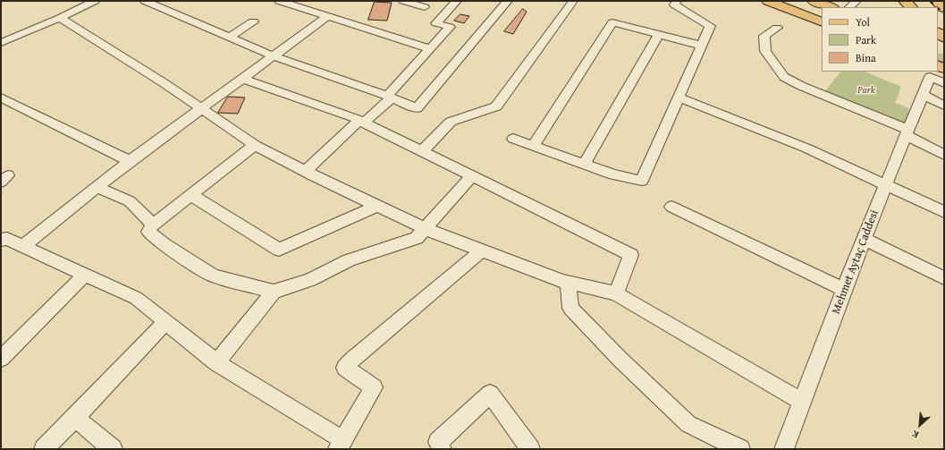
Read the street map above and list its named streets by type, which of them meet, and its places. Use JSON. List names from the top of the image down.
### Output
{
  "streets": {
    "street": ["Mehmet Aytaç Caddesi"]
  },
  "parks": ["Park"],
  "legend": ["Yol", "Park", "Bina"],
  "north": "bottom left"
}
